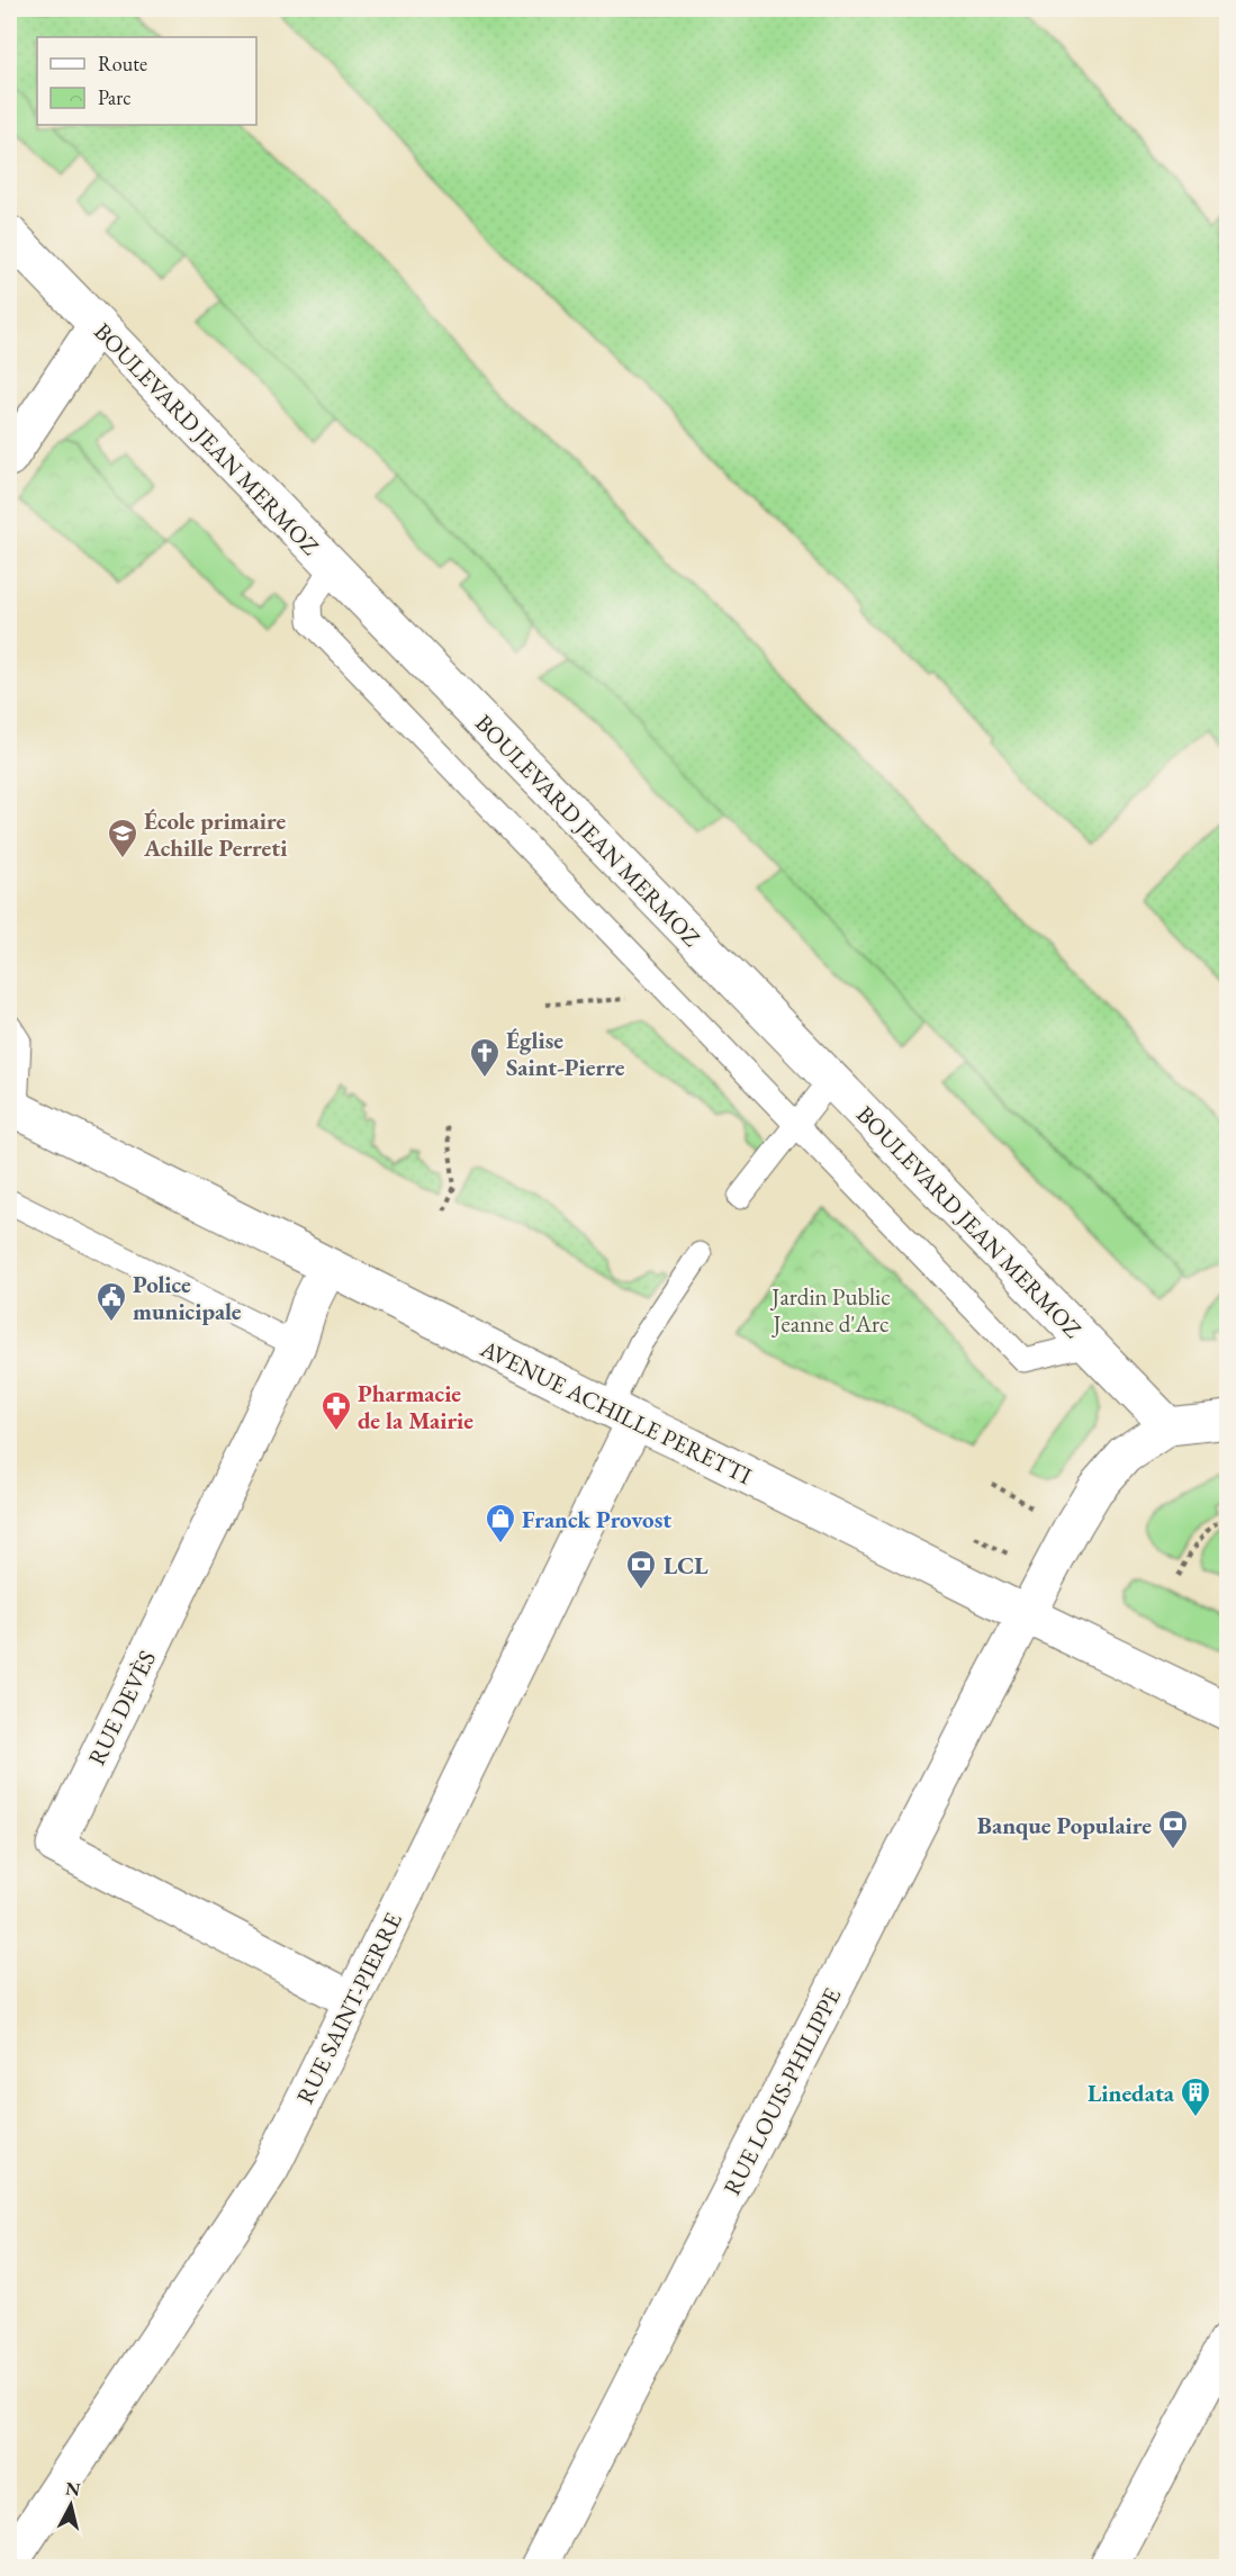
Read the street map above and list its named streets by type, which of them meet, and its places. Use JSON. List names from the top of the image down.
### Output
{
  "streets": {
    "street": [
      "BOULEVARD JEAN MERMOZ",
      "AVENUE ACHILLE PERETTI",
      "RUE DEVÈS",
      "RUE SAINT-PIERRE",
      "RUE LOUIS-PHILIPPE"
    ]
  },
  "crossings": [
    ["BOULEVARD JEAN MERMOZ", "RUE LOUIS-PHILIPPE"],
    ["AVENUE ACHILLE PERETTI", "RUE DEVÈS"],
    ["AVENUE ACHILLE PERETTI", "RUE SAINT-PIERRE"],
    ["AVENUE ACHILLE PERETTI", "RUE LOUIS-PHILIPPE"],
    ["RUE DEVÈS", "RUE SAINT-PIERRE"]
  ],
  "parks": ["Jardin Public Jeanne d'Arc"],
  "places": {
    "school or university": ["École primaire Achille Perreti"],
    "church": ["Église Saint-Pierre"],
    "public building": ["Police municipale"],
    "pharmacy": ["Pharmacie de la Mairie"],
    "shop": ["Franck Provost"],
    "bank": ["LCL", "Banque Populaire"],
    "building": ["Linedata"]
  },
  "legend": ["Route", "Parc"],
  "north": "top"
}
